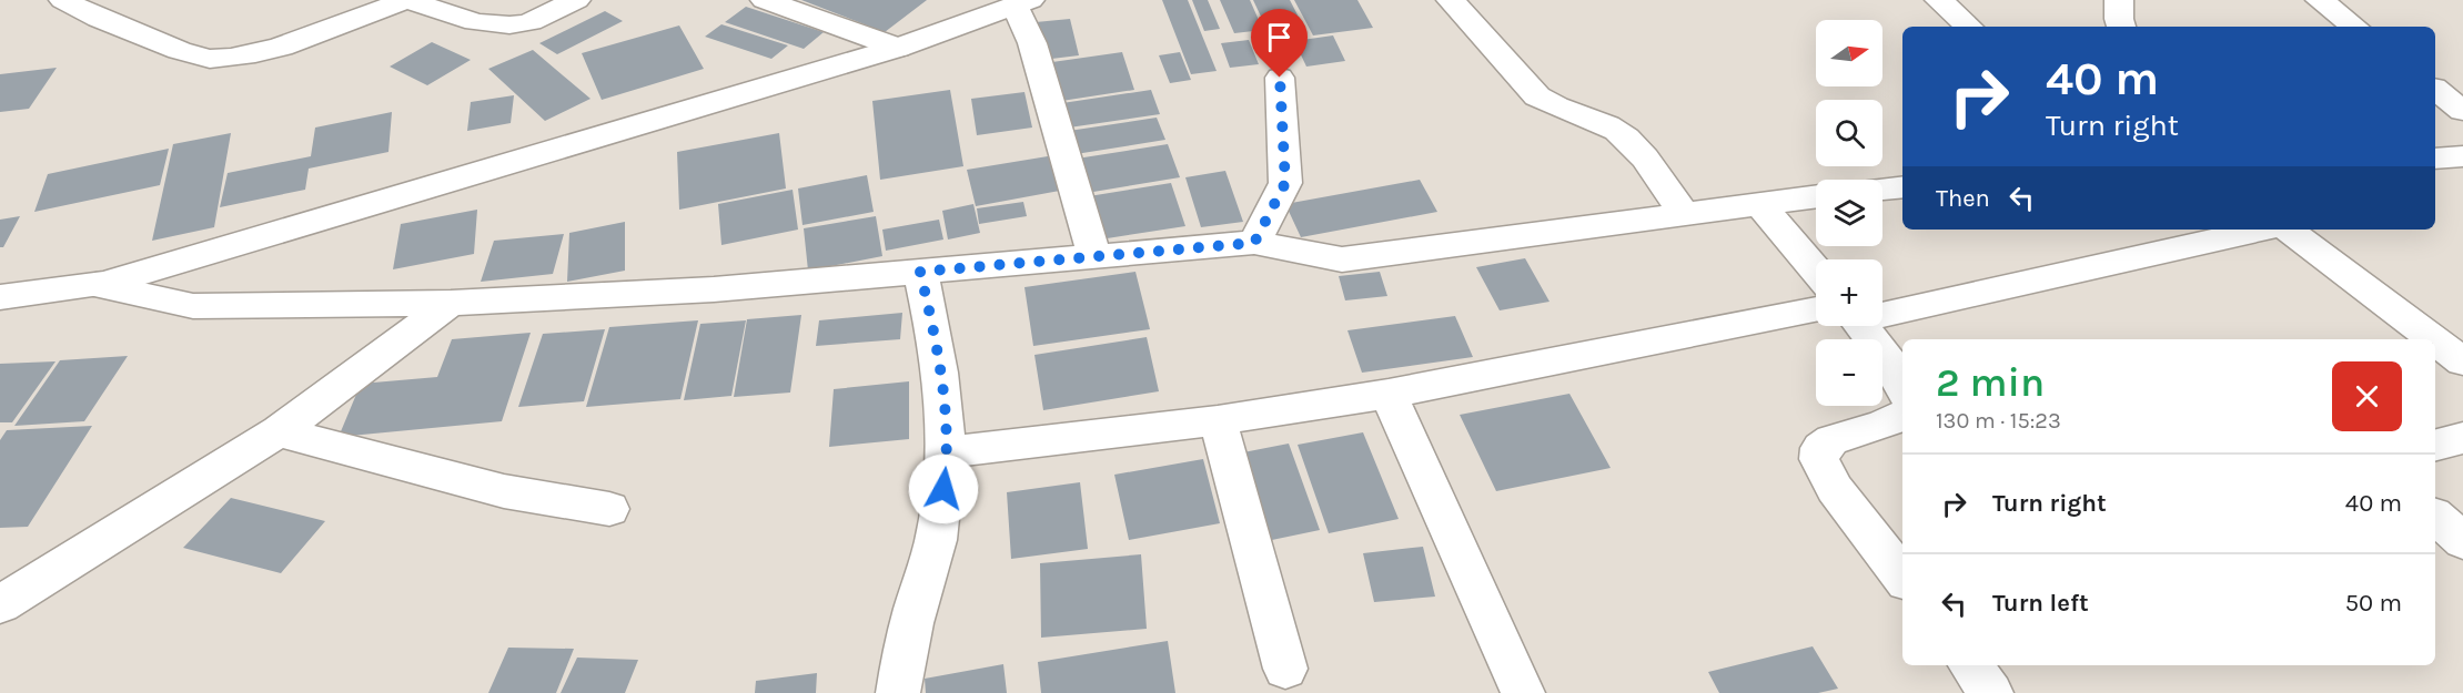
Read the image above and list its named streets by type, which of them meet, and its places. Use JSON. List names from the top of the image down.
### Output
{
  "north": "right",
  "page": {
    "map_buttons": ["+", "−"],
    "turn": ["40 m", "Turn right"],
    "then": "Then",
    "heading": ["2 min", "130 m · 15:23"],
    "list": [
      {
        "name": "Turn right",
        "value": "40 m"
      },
      {
        "name": "Turn left",
        "value": "50 m"
      }
    ]
  }
}
